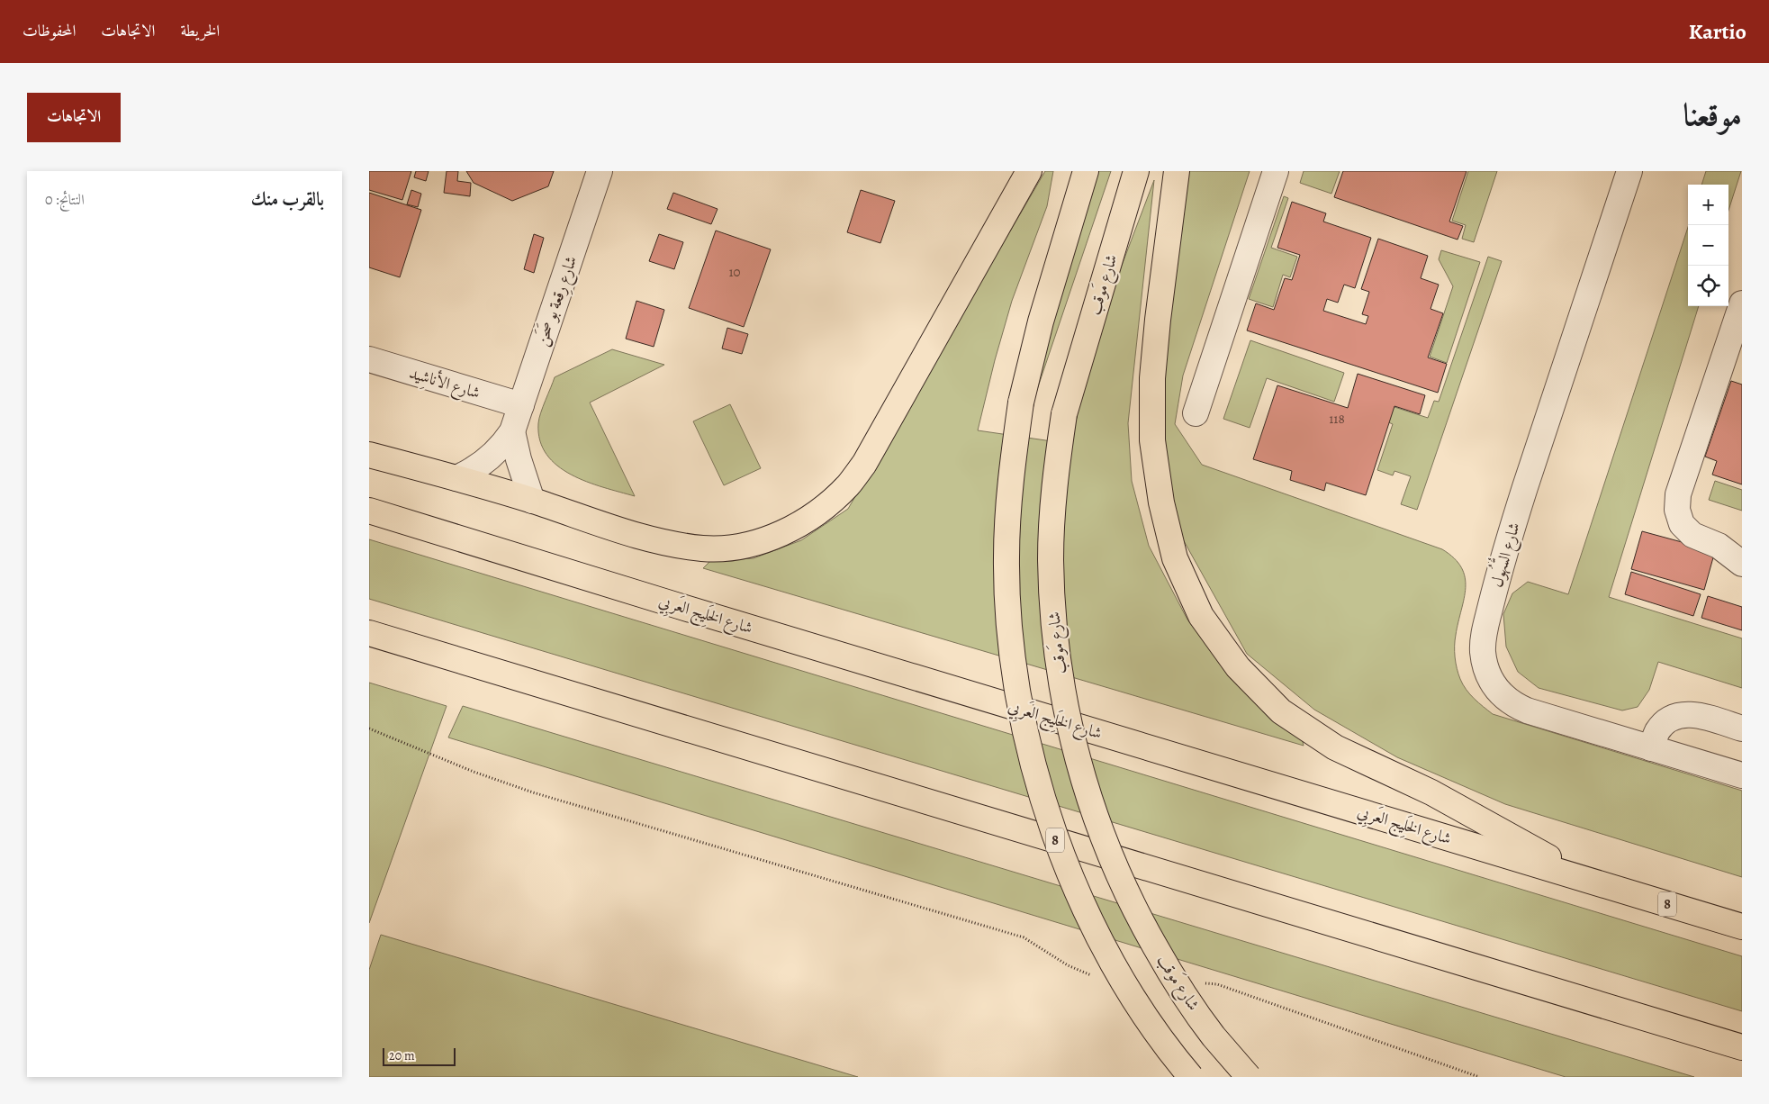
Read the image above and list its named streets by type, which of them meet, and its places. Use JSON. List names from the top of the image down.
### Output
{
  "streets": {
    "main road": ["شارع مَوقب", "شارع الخَلِيج العَربِي", "8"],
    "street": ["شارع رِقعة بو صَحَن", "شارع الأناشِيد", "شارع السُّهُول"]
  },
  "crossings": [
    ["شارع رِقعة بو صَحَن", "شارع الأناشِيد"]
  ],
  "house_numbers": ["10", "118"],
  "scale_bar": "20 m",
  "page": {
    "header": "Kartio",
    "nav": ["الخريطة", "الاتجاهات", "المحفوظات"],
    "title": "موقعنا",
    "buttons": "الاتجاهات",
    "heading": ["بالقرب منك", "النتائج: 0"],
    "map_buttons": ["+", "−"],
    "scale": "20 m"
  }
}
